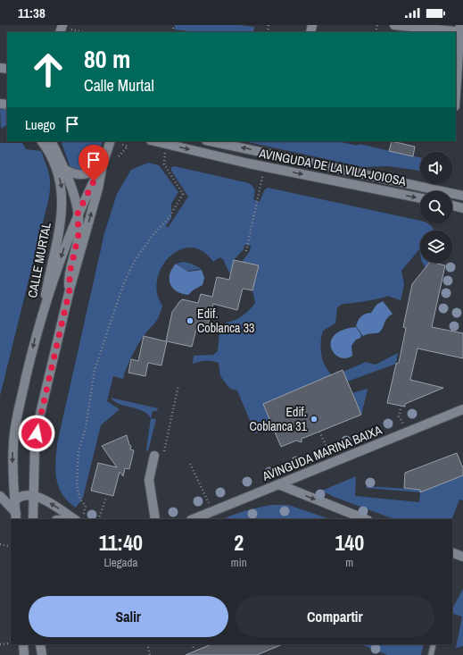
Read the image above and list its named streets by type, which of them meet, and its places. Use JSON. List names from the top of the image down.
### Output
{
  "streets": {
    "main road": ["AVINGUDA DE LA VILA JOIOSA", "CALLE MURTAL", "AVINGUDA MARINA BAIXA"]
  },
  "places": ["Edif. Coblanca 33", "Edif. Coblanca 31"],
  "page": {
    "status": "11:38",
    "turn": ["80 m", "Calle Murtal"],
    "then": "Luego",
    "eta": [
      "11:40",
      "Llegada",
      "2",
      "min",
      "140",
      "m"
    ],
    "buttons": ["Salir", "Compartir"]
  }
}
